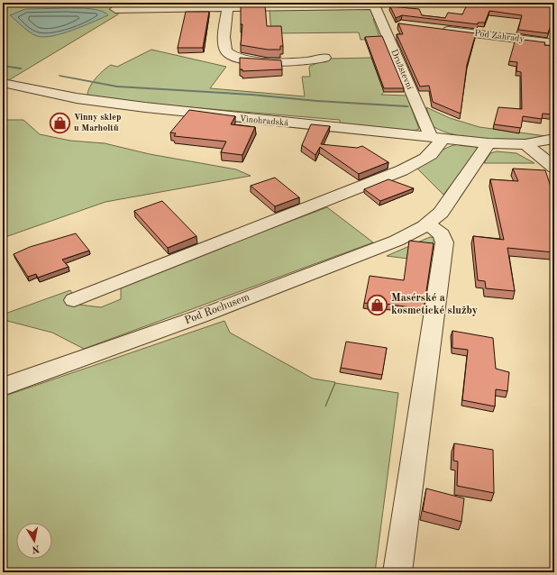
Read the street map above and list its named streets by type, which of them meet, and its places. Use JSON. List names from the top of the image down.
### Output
{
  "streets": {
    "street": [
      "Pod Zahrady",
      "Družstevní",
      "Vinohradská",
      "Pod Rochusem"
    ]
  },
  "crossings": [
    ["Družstevní", "Vinohradská"],
    ["Vinohradská", "Pod Rochusem"]
  ],
  "places": {
    "shop": ["Vinny sklep u Marholtů", "Masérské a kosmetické služby"]
  },
  "north": "bottom"
}
